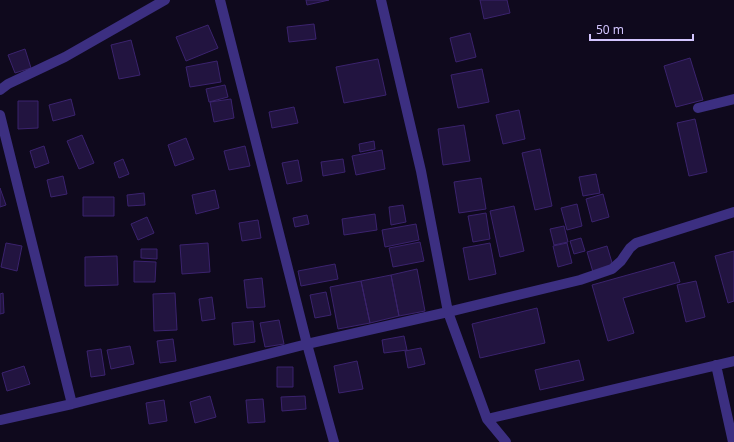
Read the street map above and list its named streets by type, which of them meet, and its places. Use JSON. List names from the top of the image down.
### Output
{
  "scale_bar": "50 m"
}
